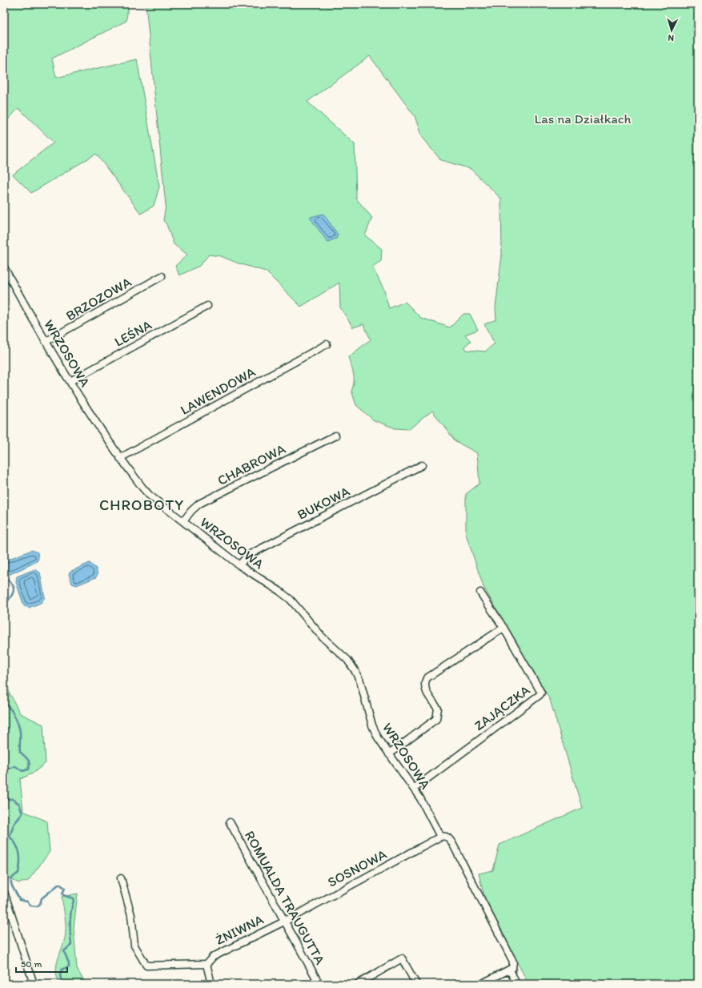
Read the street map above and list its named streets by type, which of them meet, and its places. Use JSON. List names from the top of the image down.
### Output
{
  "streets": {
    "street": [
      "BRZOZOWA",
      "LEŚNA",
      "WRZOSOWA",
      "LAWENDOWA",
      "CHABROWA",
      "BUKOWA",
      "ZAJĄCZKA",
      "SOSNOWA",
      "ROMUALDA TRAUGUTTA",
      "ŻNIWNA"
    ]
  },
  "crossings": [
    ["BRZOZOWA", "WRZOSOWA"],
    ["LEŚNA", "WRZOSOWA"],
    ["WRZOSOWA", "LAWENDOWA"],
    ["WRZOSOWA", "CHABROWA"],
    ["WRZOSOWA", "BUKOWA"],
    ["WRZOSOWA", "ZAJĄCZKA"],
    ["WRZOSOWA", "SOSNOWA"],
    ["SOSNOWA", "ROMUALDA TRAUGUTTA"],
    ["SOSNOWA", "ŻNIWNA"],
    ["ROMUALDA TRAUGUTTA", "ŻNIWNA"]
  ],
  "districts": ["CHROBOTY"],
  "parks": ["Las na Działkach"],
  "scale_bar": "50 m",
  "north": "bottom"
}
